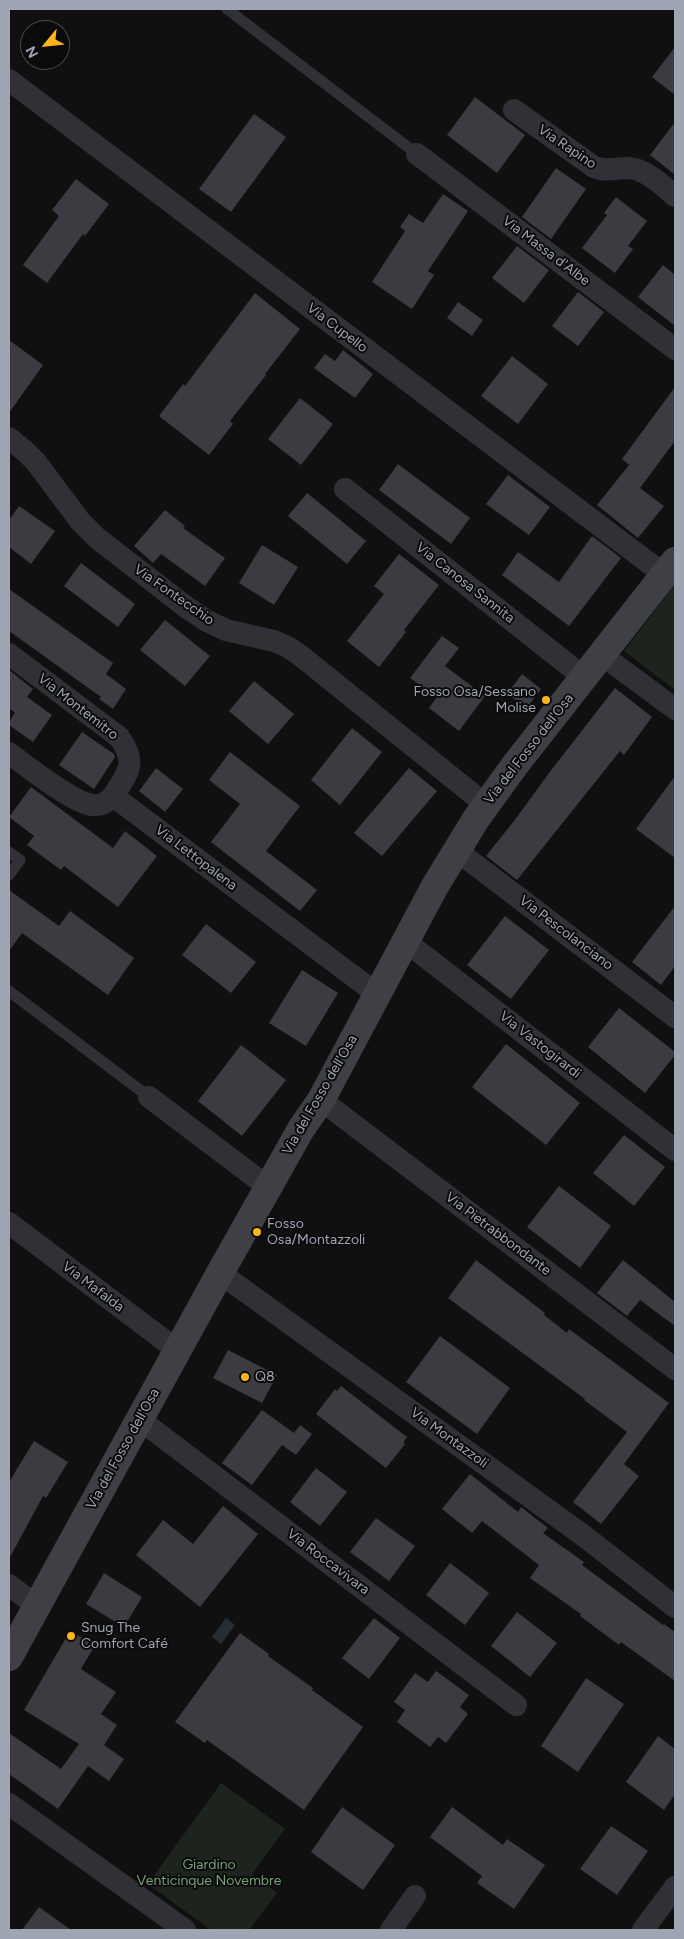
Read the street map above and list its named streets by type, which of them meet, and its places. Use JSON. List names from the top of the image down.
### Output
{
  "streets": {
    "street": [
      "Via Rapino",
      "Via Massa d'Albe",
      "Via Cupello",
      "Via Canosa Sannita",
      "Via Fontecchio",
      "Via Montemitro",
      "Via del Fosso dell'Osa",
      "Via Lettopalena",
      "Via Pescolanciano",
      "Via Vastogirardi",
      "Via Pietrabbondante",
      "Via Mafalda",
      "Via Montazzoli",
      "Via Roccavivara"
    ]
  },
  "crossings": [
    ["Via Cupello", "Via del Fosso dell'Osa"],
    ["Via Canosa Sannita", "Via del Fosso dell'Osa"],
    ["Via Fontecchio", "Via del Fosso dell'Osa"],
    ["Via Montemitro", "Via Lettopalena"],
    ["Via del Fosso dell'Osa", "Via Lettopalena"],
    ["Via del Fosso dell'Osa", "Via Pescolanciano"],
    ["Via del Fosso dell'Osa", "Via Vastogirardi"],
    ["Via del Fosso dell'Osa", "Via Pietrabbondante"],
    ["Via del Fosso dell'Osa", "Via Mafalda"],
    ["Via del Fosso dell'Osa", "Via Montazzoli"],
    ["Via del Fosso dell'Osa", "Via Roccavivara"]
  ],
  "parks": ["Giardino Venticinque Novembre"],
  "places": [
    "Fosso Osa/Sessano Molise",
    "Fosso Osa/Montazzoli",
    "Q8",
    "Snug The Comfort Café"
  ],
  "north": "bottom left"
}
